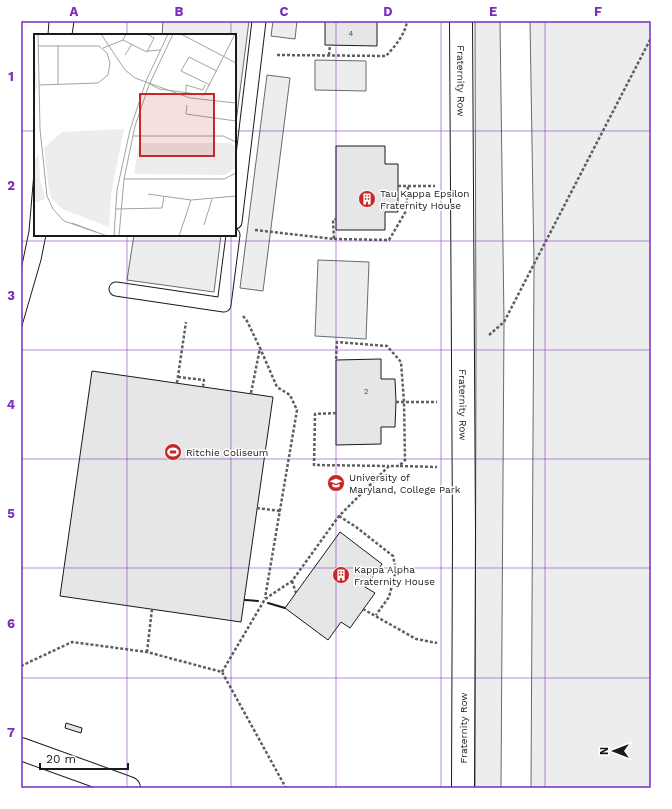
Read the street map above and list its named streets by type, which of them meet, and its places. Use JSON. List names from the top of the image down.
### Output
{
  "streets": {
    "street": ["Fraternity Row"]
  },
  "places": {
    "building": ["Tau Kappa Epsilon Fraternity House", "Kappa Alpha Fraternity House"],
    "sports": ["Ritchie Coliseum"],
    "school or university": ["University of Maryland, College Park"]
  },
  "house_numbers": ["4", "2"],
  "scale_bar": "20 m",
  "north": "left",
  "grid": {
    "columns": [
      "A",
      "B",
      "C",
      "D",
      "E",
      "F"
    ],
    "rows": [
      "1",
      "2",
      "3",
      "4",
      "5",
      "6",
      "7"
    ]
  }
}
